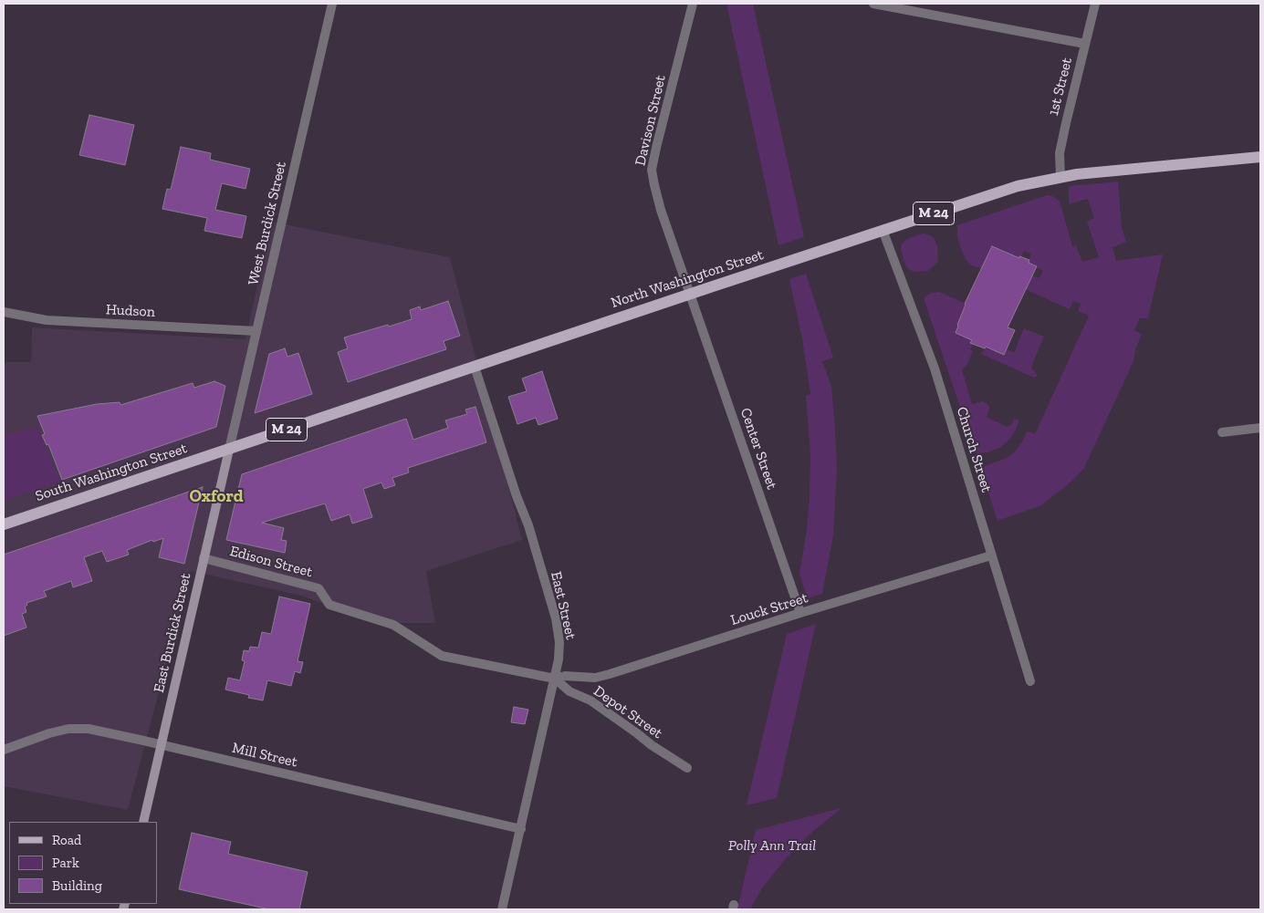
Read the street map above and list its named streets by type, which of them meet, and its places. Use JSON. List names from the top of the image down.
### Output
{
  "streets": {
    "main road": [
      "M 24",
      "North Washington Street",
      "South Washington Street",
      "East Burdick Street"
    ],
    "street": [
      "1st Street",
      "Davison Street",
      "West Burdick Street",
      "Hudson",
      "Center Street",
      "Church Street",
      "Edison Street",
      "East Street",
      "Louck Street",
      "Depot Street",
      "Mill Street"
    ]
  },
  "crossings": [
    ["1st Street", "North Washington Street"],
    ["Davison Street", "North Washington Street"],
    ["Davison Street", "Center Street"],
    ["West Burdick Street", "North Washington Street"],
    ["West Burdick Street", "Hudson"],
    ["West Burdick Street", "South Washington Street"],
    ["West Burdick Street", "East Burdick Street"],
    ["North Washington Street", "Center Street"],
    ["North Washington Street", "Church Street"],
    ["North Washington Street", "South Washington Street"],
    ["North Washington Street", "East Street"],
    ["North Washington Street", "East Burdick Street"],
    ["Center Street", "Louck Street"],
    ["Church Street", "Louck Street"],
    ["South Washington Street", "East Burdick Street"],
    ["Edison Street", "East Street"],
    ["Edison Street", "Louck Street"],
    ["Edison Street", "East Burdick Street"],
    ["Edison Street", "Depot Street"],
    ["East Street", "Louck Street"],
    ["East Street", "Depot Street"],
    ["East Street", "Mill Street"],
    ["Louck Street", "Depot Street"],
    ["East Burdick Street", "Mill Street"]
  ],
  "districts": ["Oxford"],
  "parks": ["Polly Ann Trail"],
  "legend": ["Road", "Park", "Building"]
}
